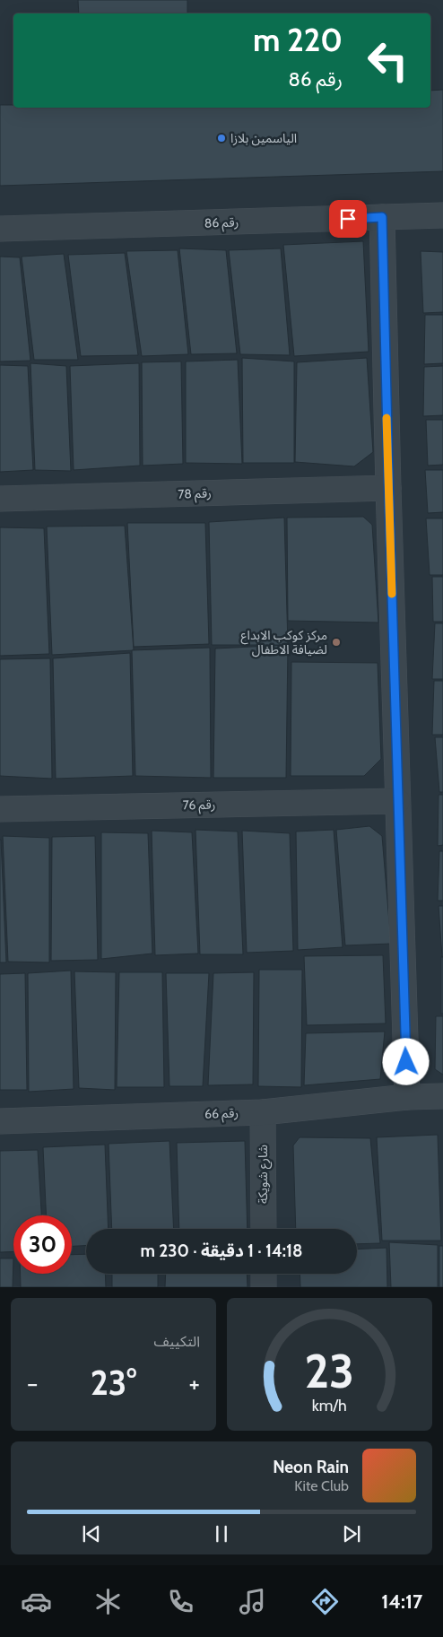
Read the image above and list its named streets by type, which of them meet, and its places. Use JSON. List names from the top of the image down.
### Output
{
  "streets": {
    "street": [
      "رقم 86",
      "رقم 78",
      "رقم 76",
      "رقم 66",
      "شارع شويكة"
    ]
  },
  "crossings": [
    ["رقم 66", "شارع شويكة"]
  ],
  "places": ["الياسمين بلازا", "مركز كوكب الابداع لضيافة الاطفال"],
  "page": {
    "turn": ["220 m", "رقم 86"],
    "limit": "30",
    "trip": "14:18 · 1 دقيقة · 230 m",
    "tile": "التكييف",
    "heat": ["−", "23°", "+"],
    "song": ["Neon Rain", "Kite Club"],
    "tabs": "14:17",
    "gauge": ["23", "km/h"]
  }
}
